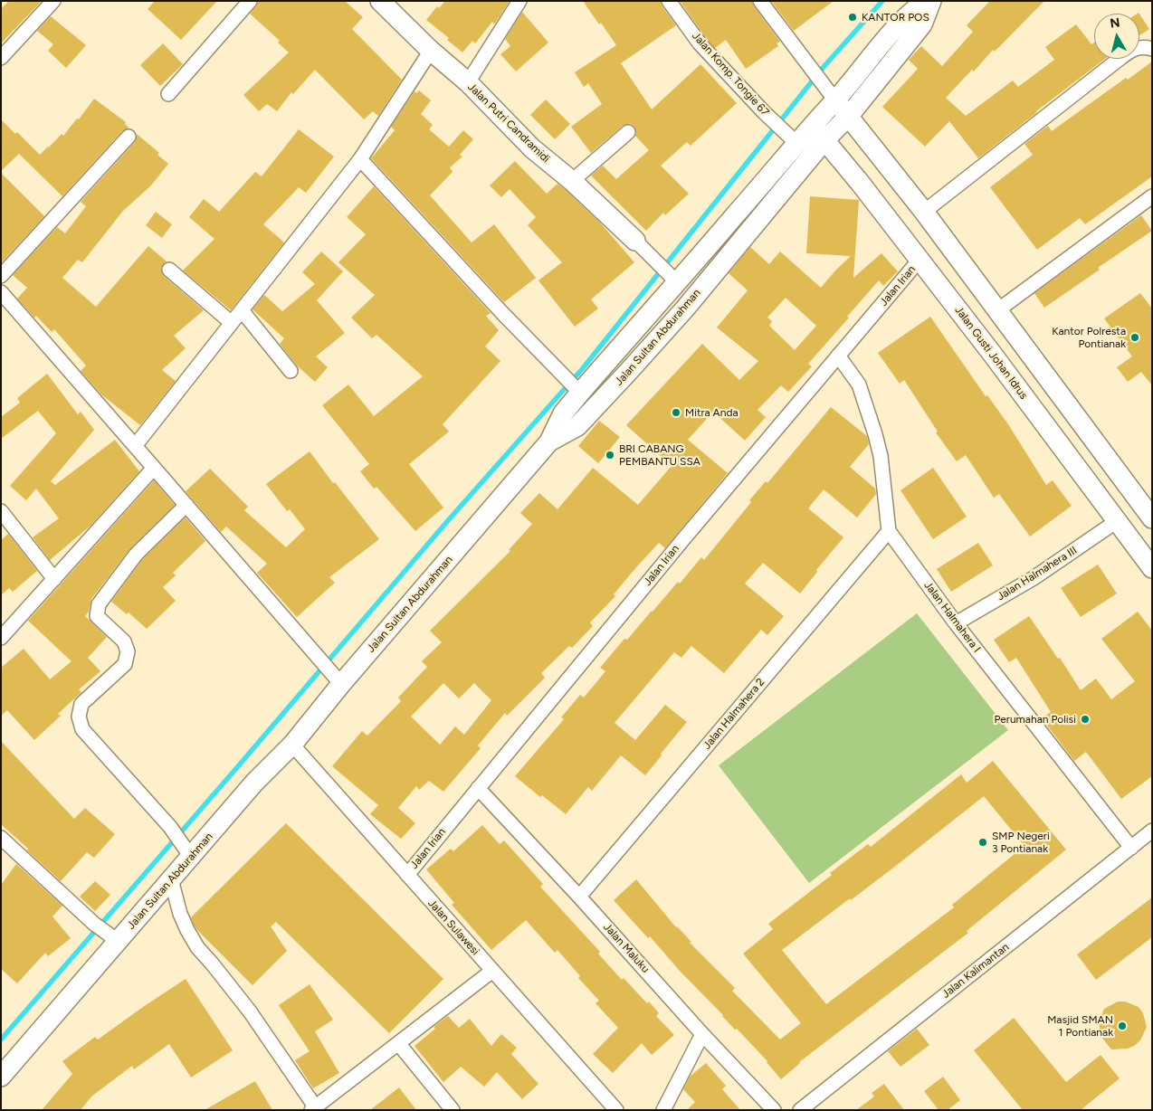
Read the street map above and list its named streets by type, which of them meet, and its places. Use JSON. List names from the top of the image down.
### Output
{
  "streets": {
    "street": [
      "Jalan Komp. Tongie 67",
      "Jalan Putri Candramidi",
      "Jalan Irian",
      "Jalan Sultan Abdurahman",
      "Jalan Gusti Johan Idrus",
      "Jalan Halmahera III",
      "Jalan Halmahera I",
      "Jalan Halmahera 2",
      "Jalan Sulawesi",
      "Jalan Maluku",
      "Jalan Kalimantan"
    ]
  },
  "crossings": [
    ["Jalan Irian", "Jalan Gusti Johan Idrus"],
    ["Jalan Irian", "Jalan Halmahera I"],
    ["Jalan Irian", "Jalan Sulawesi"],
    ["Jalan Irian", "Jalan Maluku"],
    ["Jalan Sultan Abdurahman", "Jalan Gusti Johan Idrus"],
    ["Jalan Sultan Abdurahman", "Jalan Sulawesi"],
    ["Jalan Gusti Johan Idrus", "Jalan Halmahera III"],
    ["Jalan Halmahera III", "Jalan Halmahera I"],
    ["Jalan Halmahera I", "Jalan Halmahera 2"],
    ["Jalan Halmahera I", "Jalan Kalimantan"],
    ["Jalan Halmahera 2", "Jalan Maluku"]
  ],
  "places": [
    "KANTOR POS",
    "Kantor Polresta Pontianak",
    "Mitra Anda",
    "BRI CABANG PEMBANTU SSA",
    "Perumahan Polisi",
    "SMP Negeri 3 Pontianak",
    "Masjid SMAN 1 Pontianak"
  ],
  "north": "top"
}
